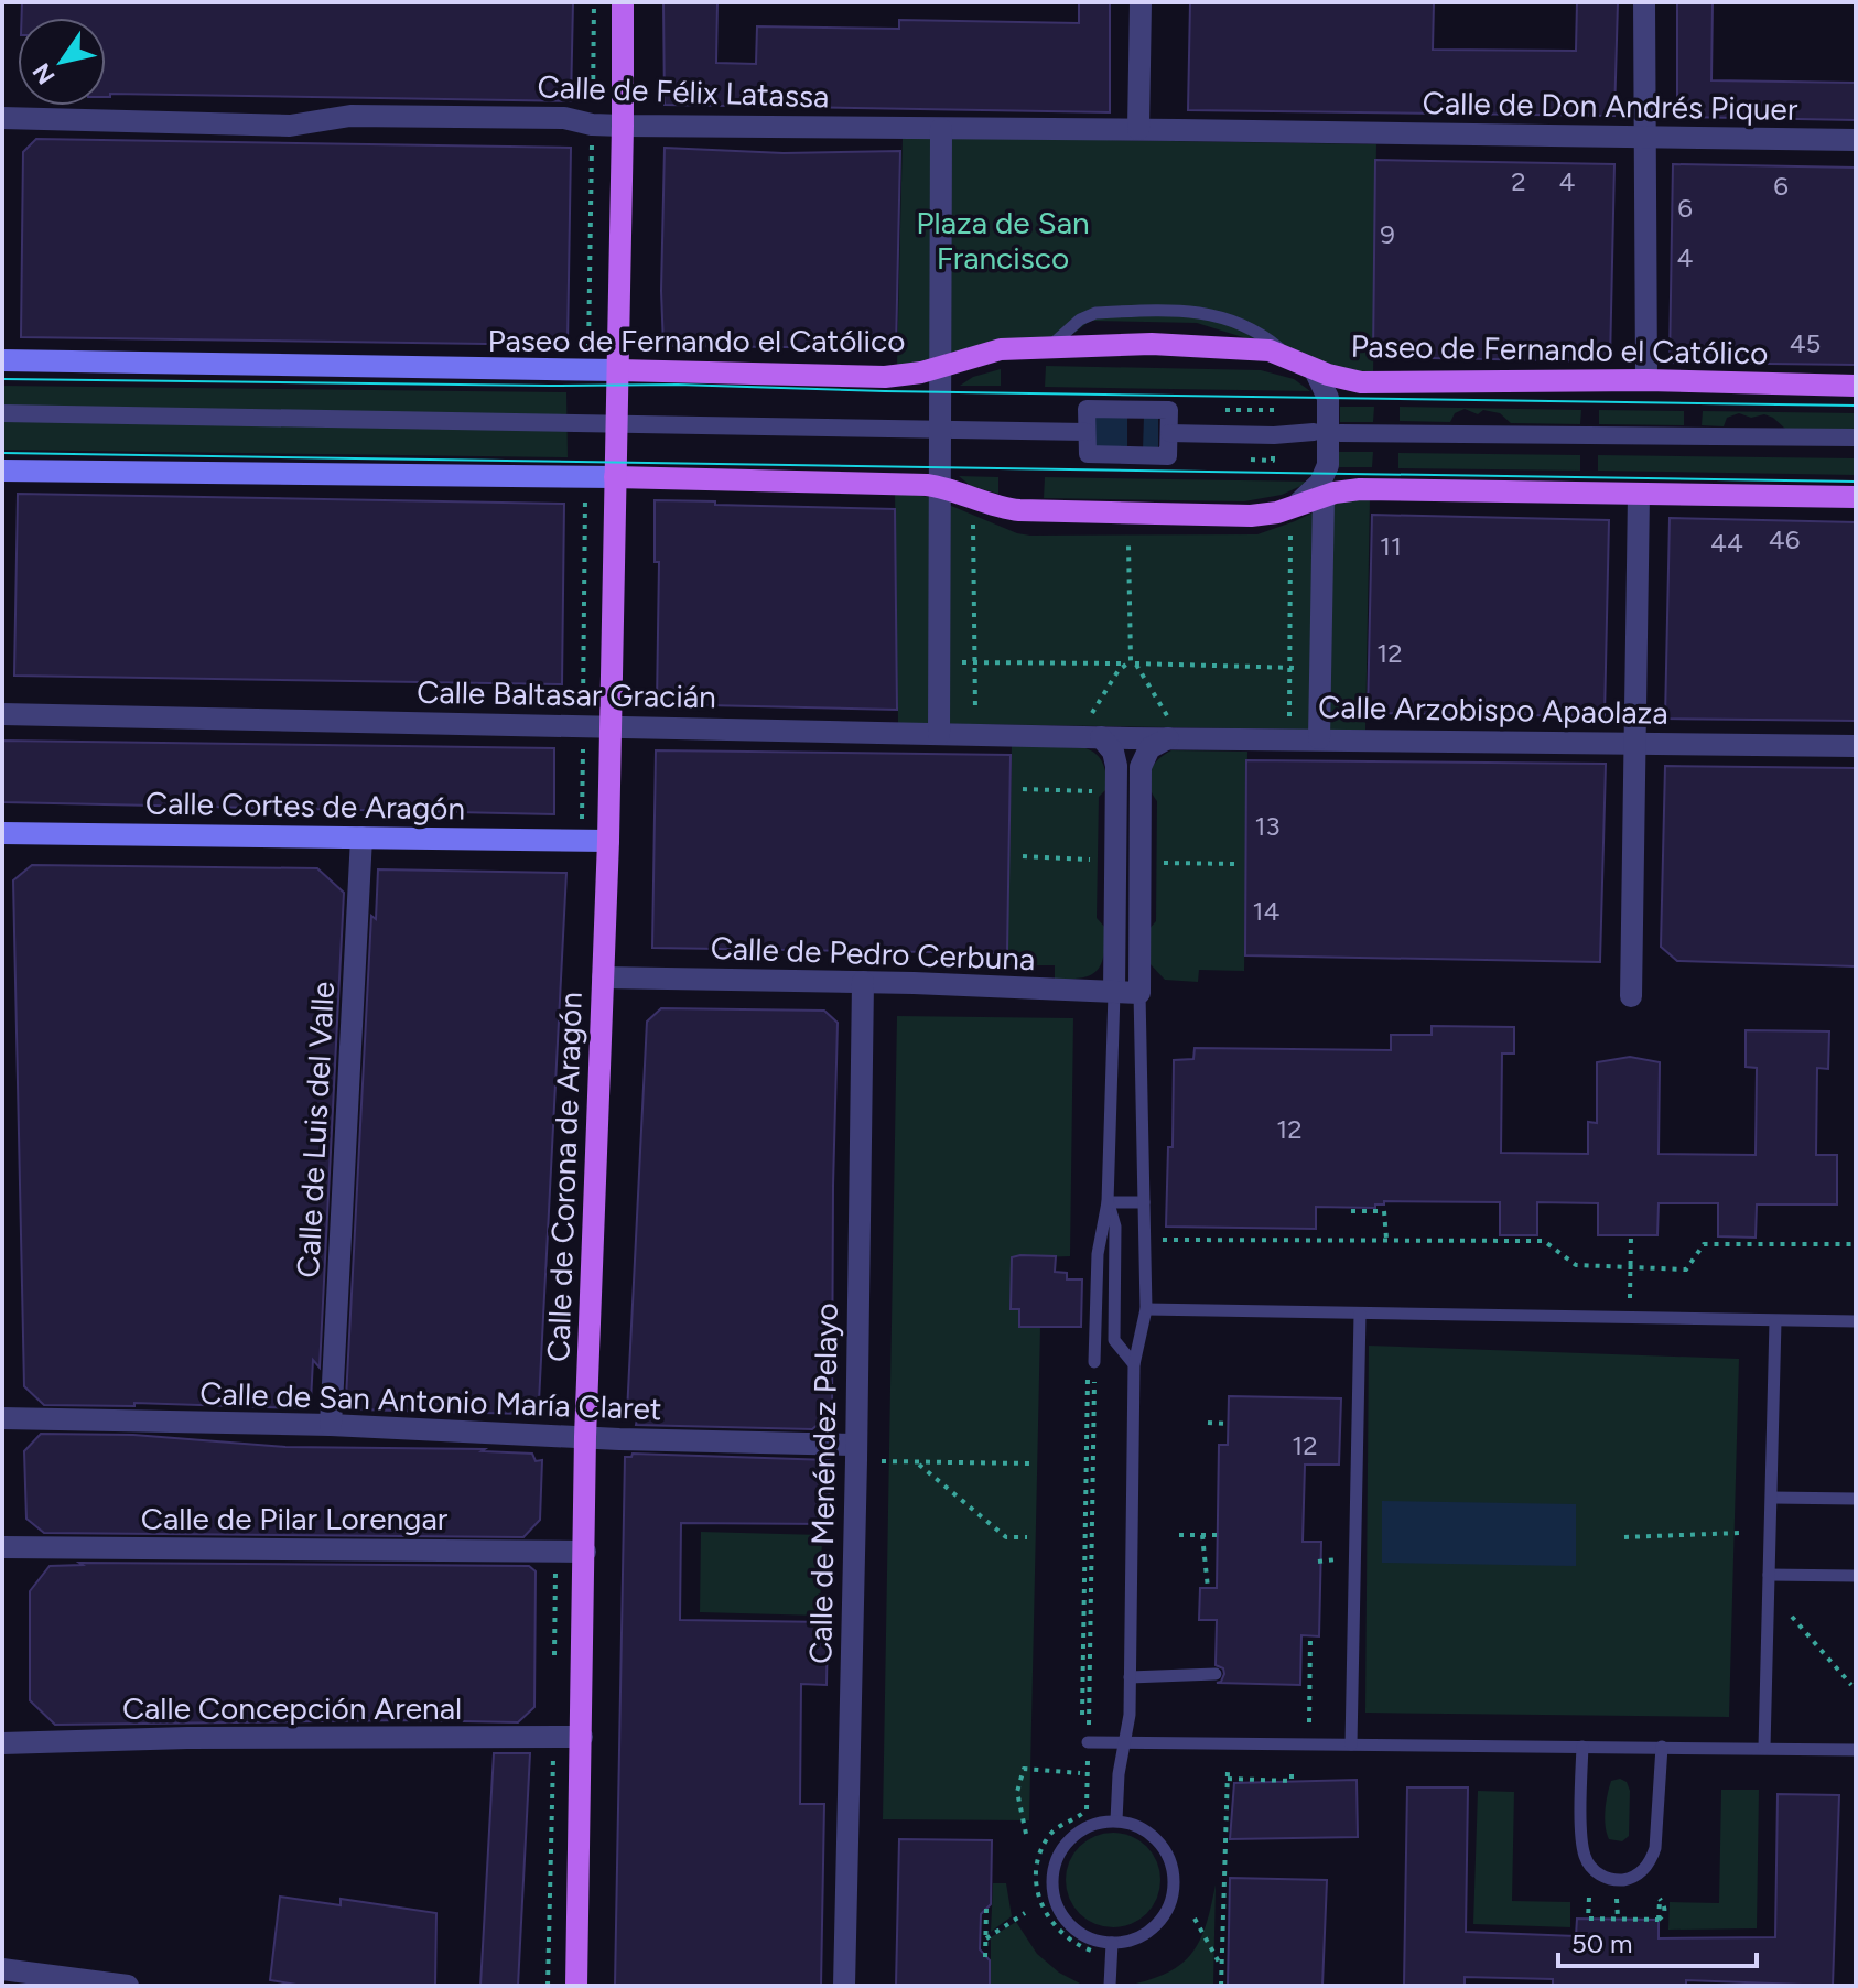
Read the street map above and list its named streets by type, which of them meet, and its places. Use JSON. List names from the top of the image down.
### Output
{
  "streets": {
    "main road": ["Paseo de Fernando el Católico", "Calle Cortes de Aragón", "Calle de Corona de Aragón"],
    "street": [
      "Calle de Félix Latassa",
      "Calle de Don Andrés Piquer",
      "Calle Baltasar Gracián",
      "Calle Arzobispo Apaolaza",
      "Calle de Pedro Cerbuna",
      "Calle de Luis del Valle",
      "Calle de San Antonio María Claret",
      "Calle de Menéndez Pelayo",
      "Calle de Pilar Lorengar",
      "Calle Concepción Arenal"
    ]
  },
  "crossings": [
    ["Calle de Félix Latassa", "Calle de Don Andrés Piquer"],
    ["Calle de Félix Latassa", "Calle de Corona de Aragón"],
    ["Paseo de Fernando el Católico", "Calle de Corona de Aragón"],
    ["Calle Baltasar Gracián", "Calle Arzobispo Apaolaza"],
    ["Calle Baltasar Gracián", "Calle de Corona de Aragón"],
    ["Calle Cortes de Aragón", "Calle de Luis del Valle"],
    ["Calle Cortes de Aragón", "Calle de Corona de Aragón"],
    ["Calle de Pedro Cerbuna", "Calle de Corona de Aragón"],
    ["Calle de Pedro Cerbuna", "Calle de Menéndez Pelayo"],
    ["Calle de Luis del Valle", "Calle de San Antonio María Claret"],
    ["Calle de Corona de Aragón", "Calle de San Antonio María Claret"],
    ["Calle de Corona de Aragón", "Calle de Pilar Lorengar"],
    ["Calle de Corona de Aragón", "Calle Concepción Arenal"],
    ["Calle de San Antonio María Claret", "Calle de Menéndez Pelayo"]
  ],
  "parks": ["Plaza de San Francisco"],
  "house_numbers": [
    "2",
    "4",
    "6",
    "6",
    "9",
    "4",
    "45",
    "46",
    "44",
    "11",
    "12",
    "13",
    "14",
    "12",
    "12"
  ],
  "scale_bar": "50 m",
  "north": "bottom left"
}
